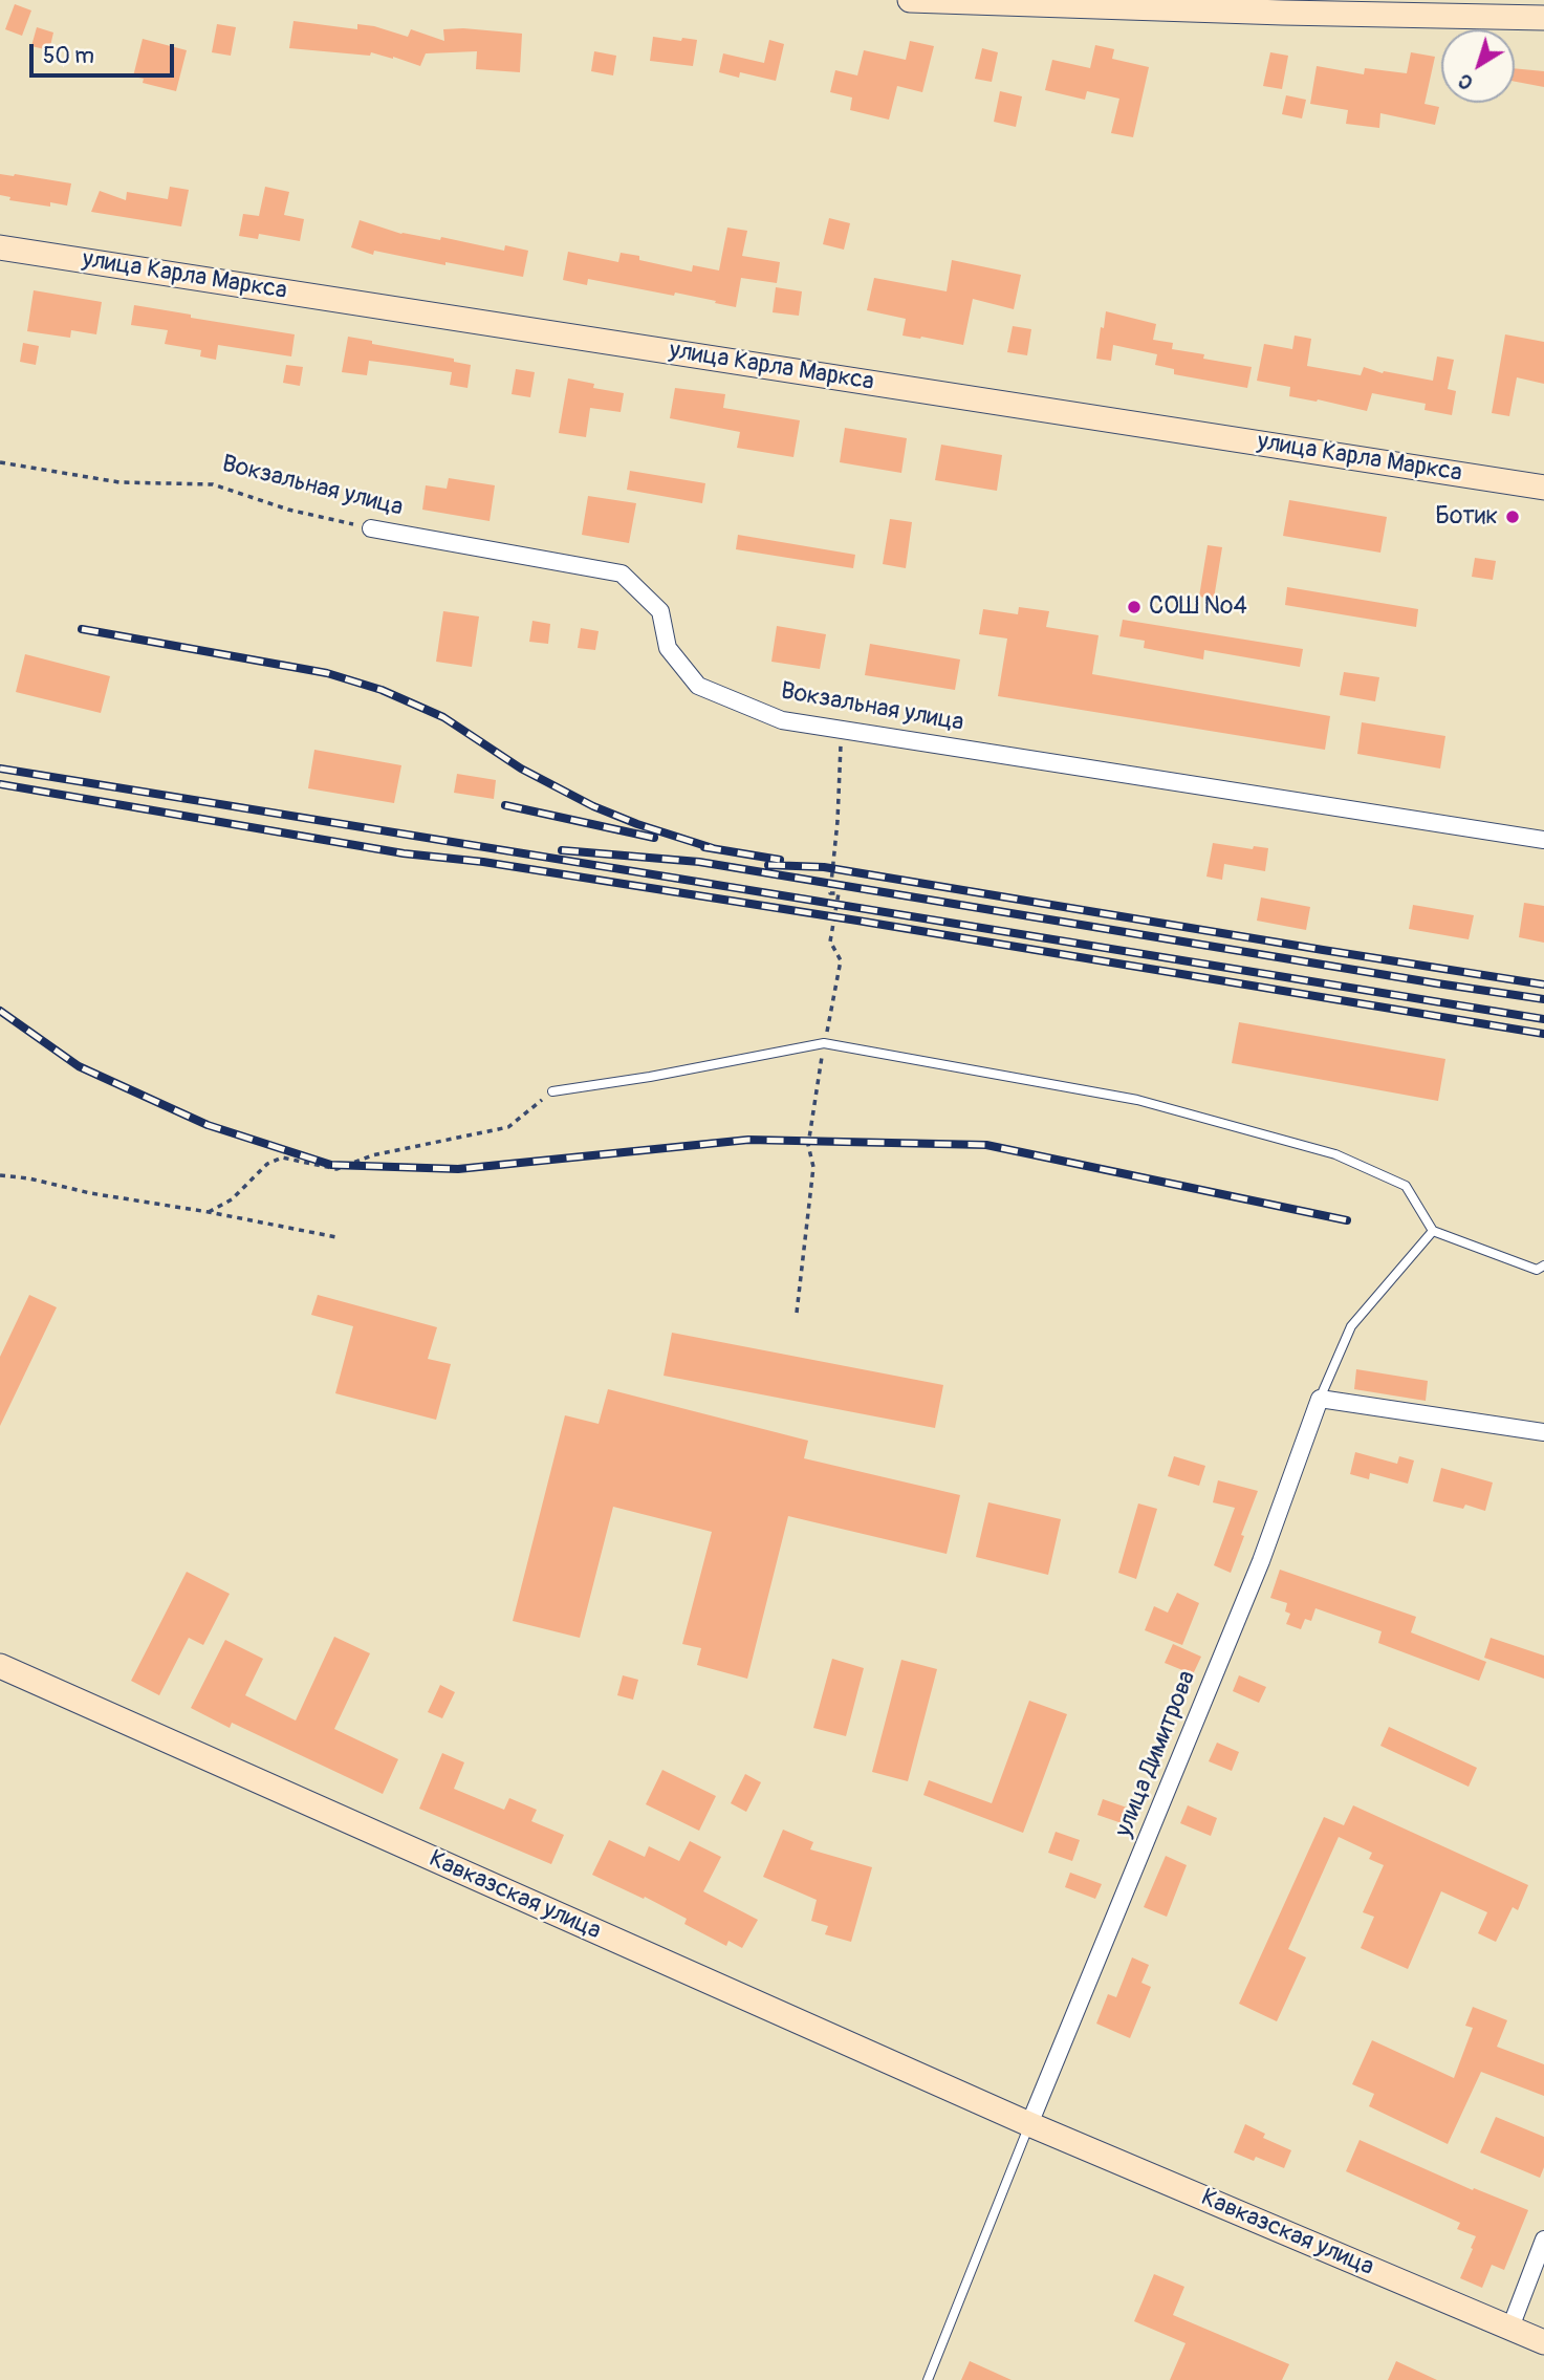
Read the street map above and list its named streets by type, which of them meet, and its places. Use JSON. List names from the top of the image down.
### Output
{
  "streets": {
    "street": [
      "улица Карла Маркса",
      "Вокзальная улица",
      "улица Димитрова",
      "Кавказская улица"
    ]
  },
  "crossings": [
    ["улица Димитрова", "Кавказская улица"]
  ],
  "places": ["Ботик", "СОШ №4"],
  "scale_bar": "50 m",
  "north": "bottom left"
}
